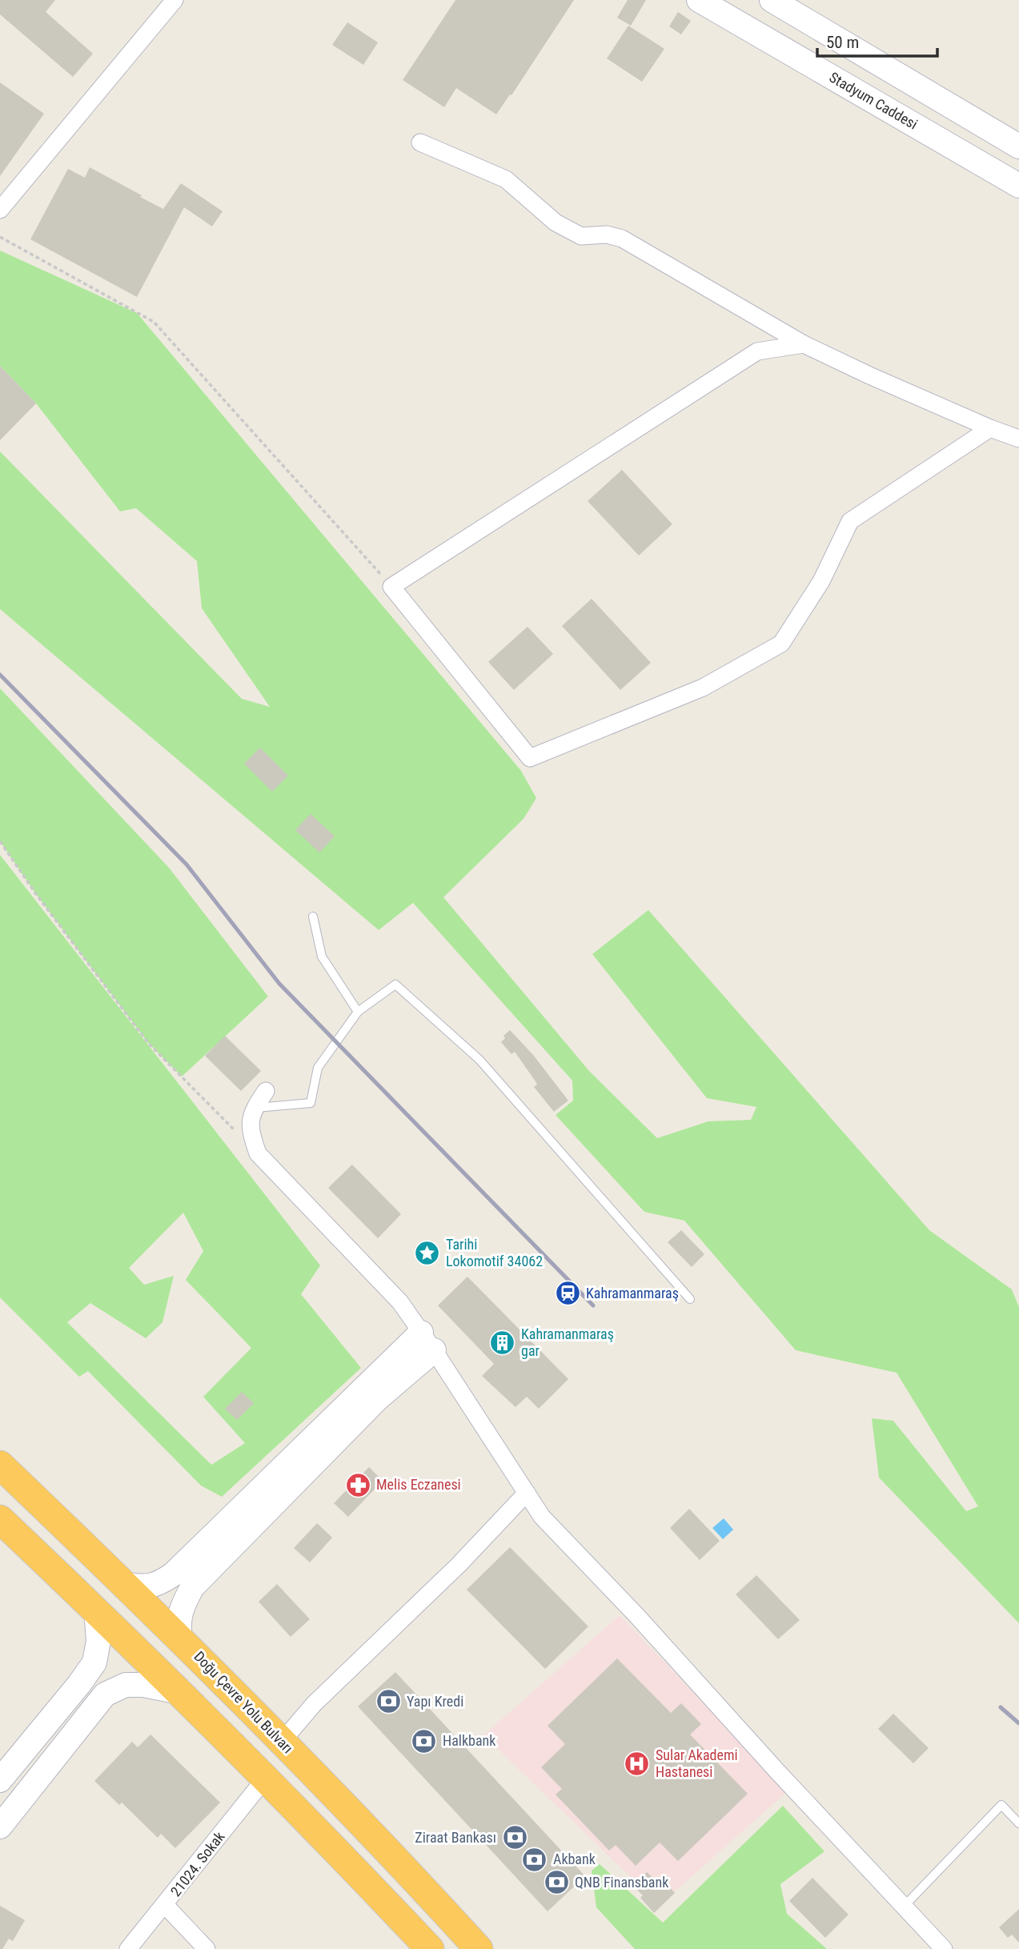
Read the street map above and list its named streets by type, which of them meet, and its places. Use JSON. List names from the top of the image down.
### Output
{
  "streets": {
    "highway": ["Doğu Çevre Yolu Bulvarı"],
    "main road": ["Stadyum Caddesi"],
    "street": ["21024. Sokak"]
  },
  "places": {
    "place": ["Tarihi Lokomotif 34062"],
    "station": ["Kahramanmaraş"],
    "building": ["Kahramanmaraş gar"],
    "pharmacy": ["Melis Eczanesi"],
    "bank": [
      "Yapı Kredi",
      "Halkbank",
      "Ziraat Bankası",
      "Akbank",
      "QNB Finansbank"
    ],
    "hospital": ["Sular Akademi Hastanesi"]
  },
  "scale_bar": "50 m"
}
